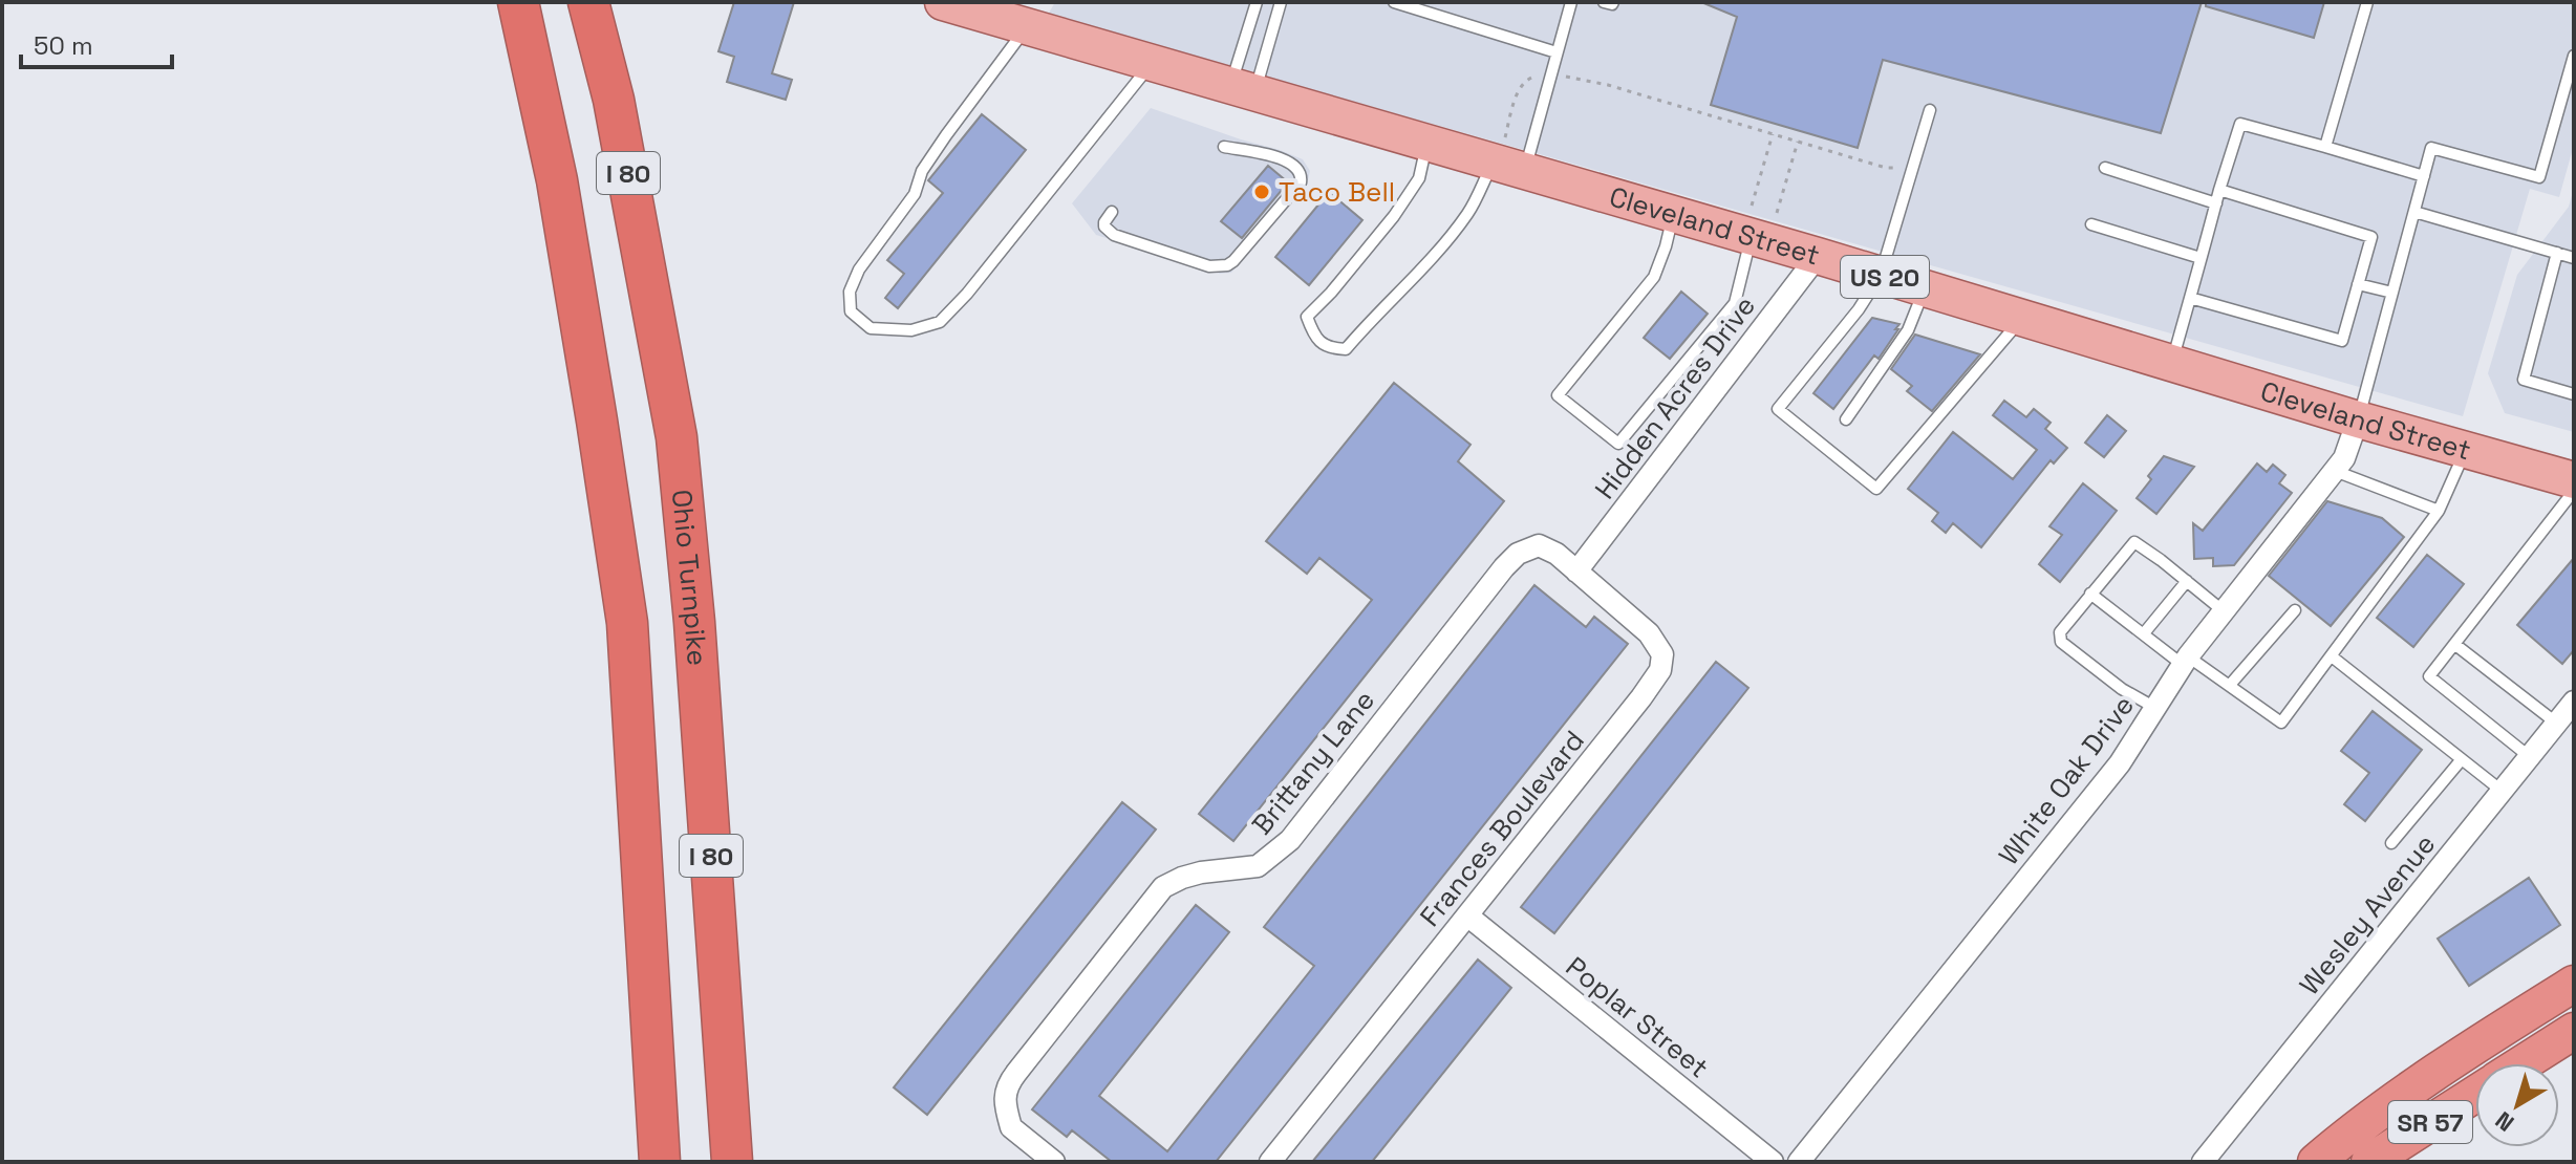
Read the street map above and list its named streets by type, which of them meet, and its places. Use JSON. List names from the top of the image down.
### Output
{
  "streets": {
    "highway": ["I 80", "Ohio Turnpike", "SR 57"],
    "main road": ["Cleveland Street", "US 20"],
    "street": [
      "Hidden Acres Drive",
      "Brittany Lane",
      "White Oak Drive",
      "Frances Boulevard",
      "Wesley Avenue",
      "Poplar Street"
    ]
  },
  "crossings": [
    ["Cleveland Street", "Hidden Acres Drive"],
    ["Cleveland Street", "White Oak Drive"],
    ["Hidden Acres Drive", "Frances Boulevard"],
    ["Brittany Lane", "Frances Boulevard"],
    ["Frances Boulevard", "Poplar Street"]
  ],
  "places": ["Taco Bell"],
  "scale_bar": "50 m",
  "north": "bottom left"
}
